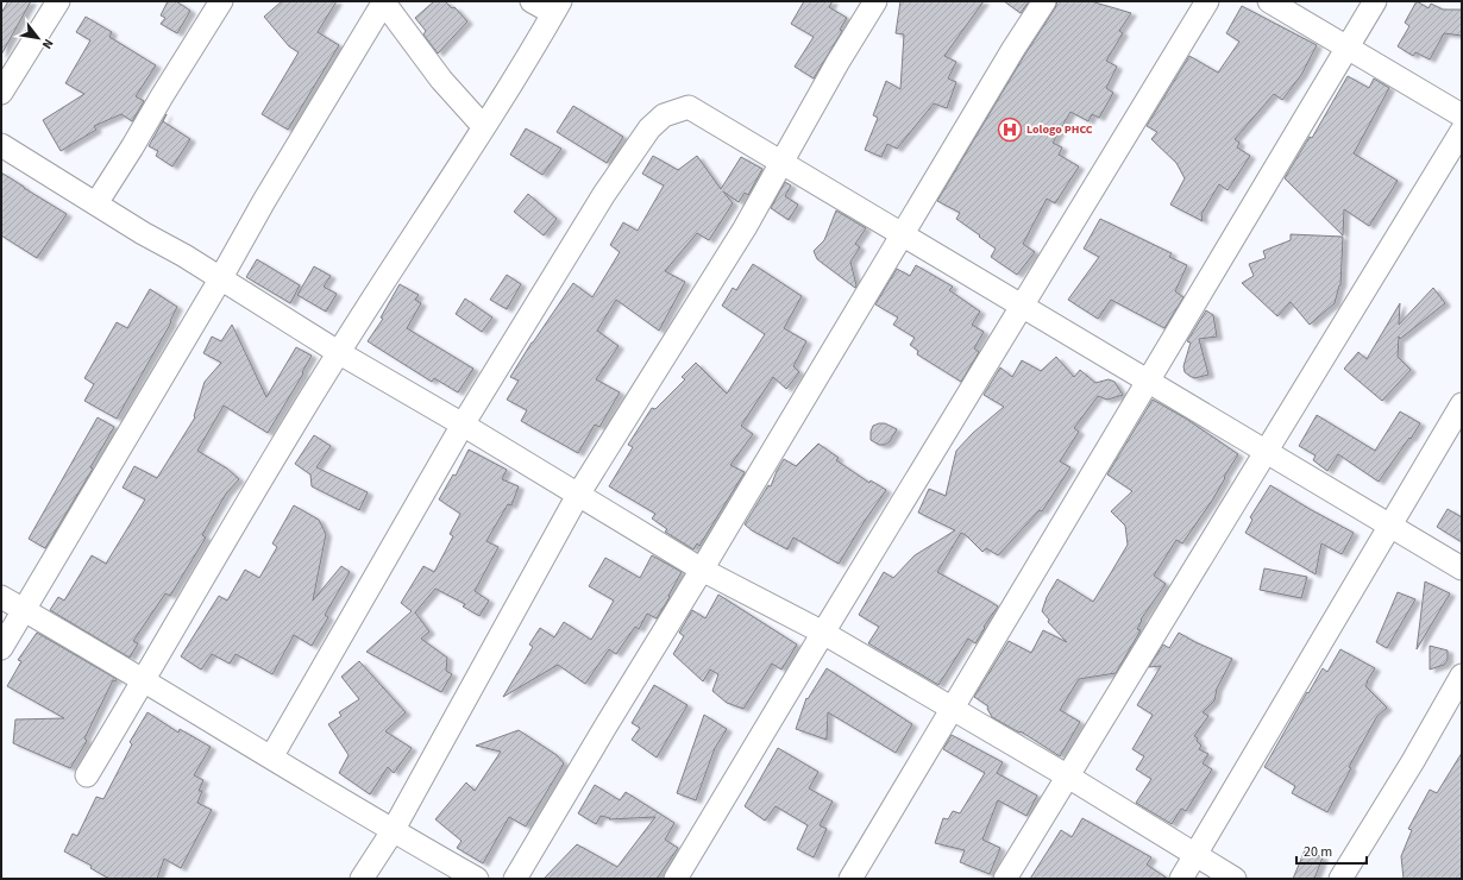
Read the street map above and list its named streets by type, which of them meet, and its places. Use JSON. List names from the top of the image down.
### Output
{
  "places": {
    "hospital": ["Lologo PHCC"]
  },
  "scale_bar": "20 m",
  "north": "bottom right"
}
